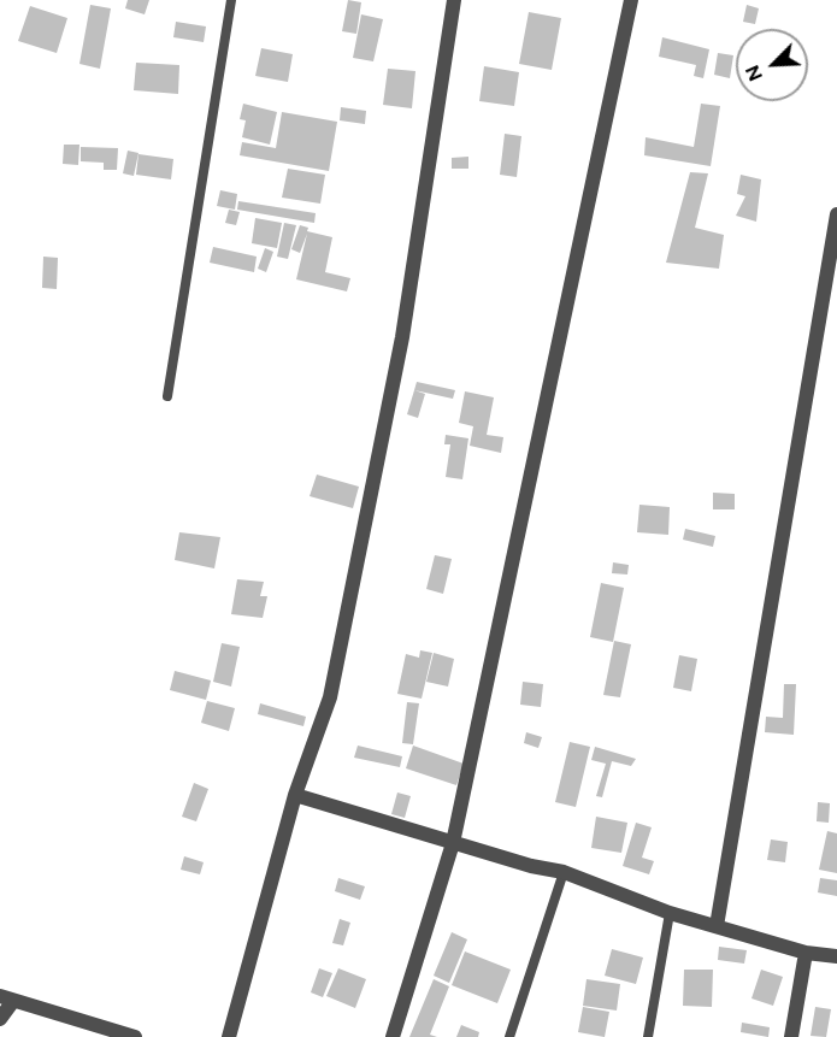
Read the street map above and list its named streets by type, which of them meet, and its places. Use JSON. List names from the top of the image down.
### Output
{
  "north": "bottom left"
}
